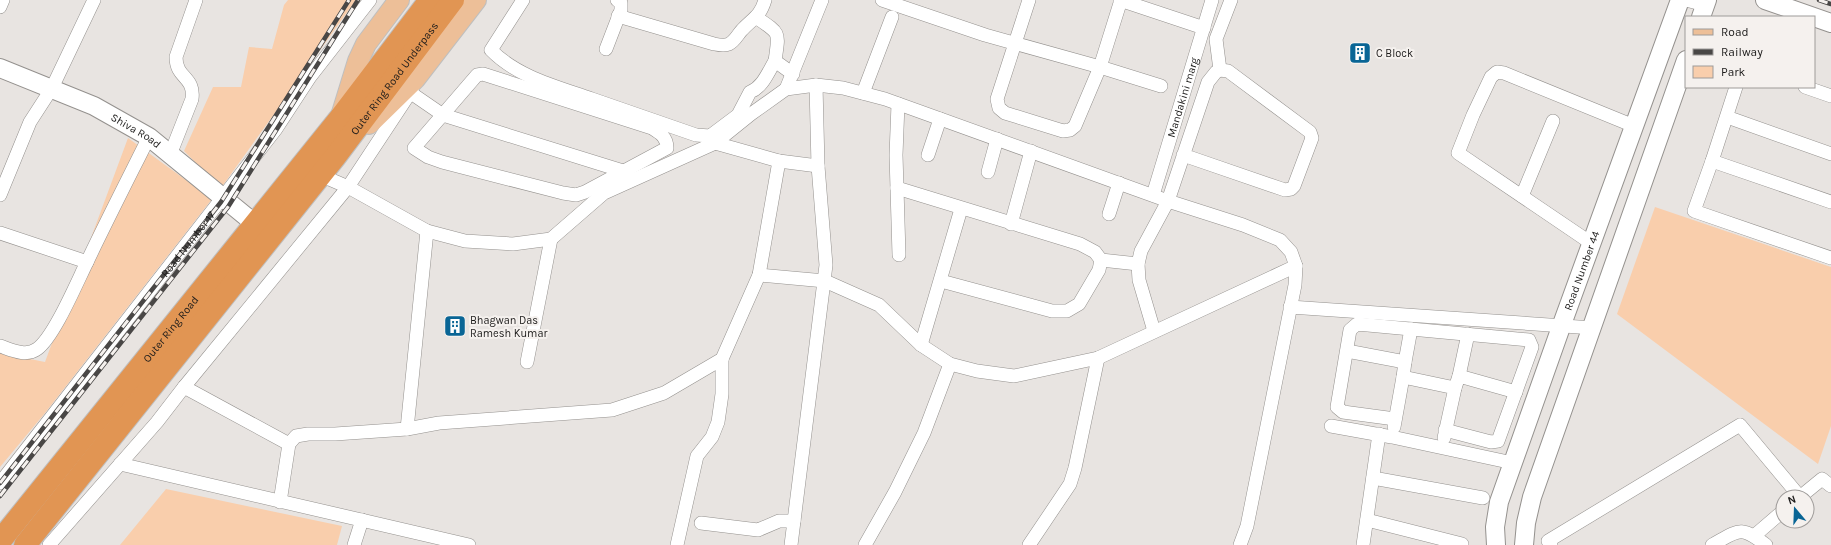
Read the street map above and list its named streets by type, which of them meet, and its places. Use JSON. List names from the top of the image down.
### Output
{
  "streets": {
    "highway": ["Outer Ring Road Underpass", "Outer Ring Road"],
    "street": [
      "Mandakini marg",
      "Shiva Road",
      "Road Number 17",
      "Road Number 44"
    ]
  },
  "crossings": [
    ["Outer Ring Road Underpass", "Outer Ring Road"],
    ["Shiva Road", "Road Number 17"],
    ["Shiva Road", "Outer Ring Road"]
  ],
  "places": {
    "building": ["C Block", "Bhagwan Das Ramesh Kumar"]
  },
  "legend": ["Road", "Railway", "Park"],
  "north": "top"
}
